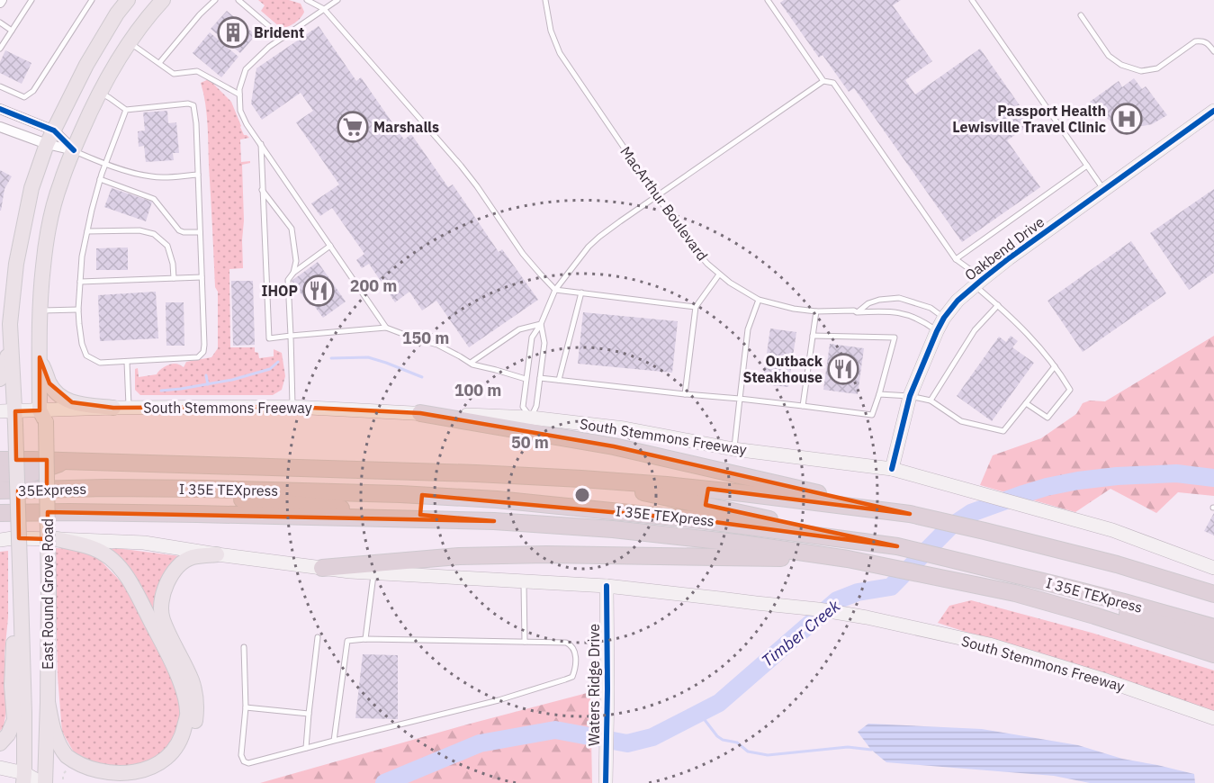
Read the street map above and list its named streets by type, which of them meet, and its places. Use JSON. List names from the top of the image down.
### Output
{
  "streets": {
    "highway": ["35Express", "I 35E TEXpress"],
    "main road": [
      "Oakbend Drive",
      "South Stemmons Freeway",
      "East Round Grove Road",
      "Waters Ridge Drive"
    ],
    "lane": ["MacArthur Boulevard"]
  },
  "crossings": [
    ["MacArthur Boulevard", "Oakbend Drive"],
    ["Oakbend Drive", "South Stemmons Freeway"],
    ["South Stemmons Freeway", "East Round Grove Road"],
    ["South Stemmons Freeway", "Waters Ridge Drive"],
    ["35Express", "I 35E TEXpress"]
  ],
  "water": ["Timber Creek"],
  "places": {
    "building": ["Brident"],
    "hospital": ["Passport Health Lewisville Travel Clinic"],
    "supermarket": ["Marshalls"],
    "restaurant": ["IHOP", "Outback Steakhouse"]
  },
  "rings": [
    "200 m",
    "150 m",
    "100 m",
    "50 m"
  ]
}
